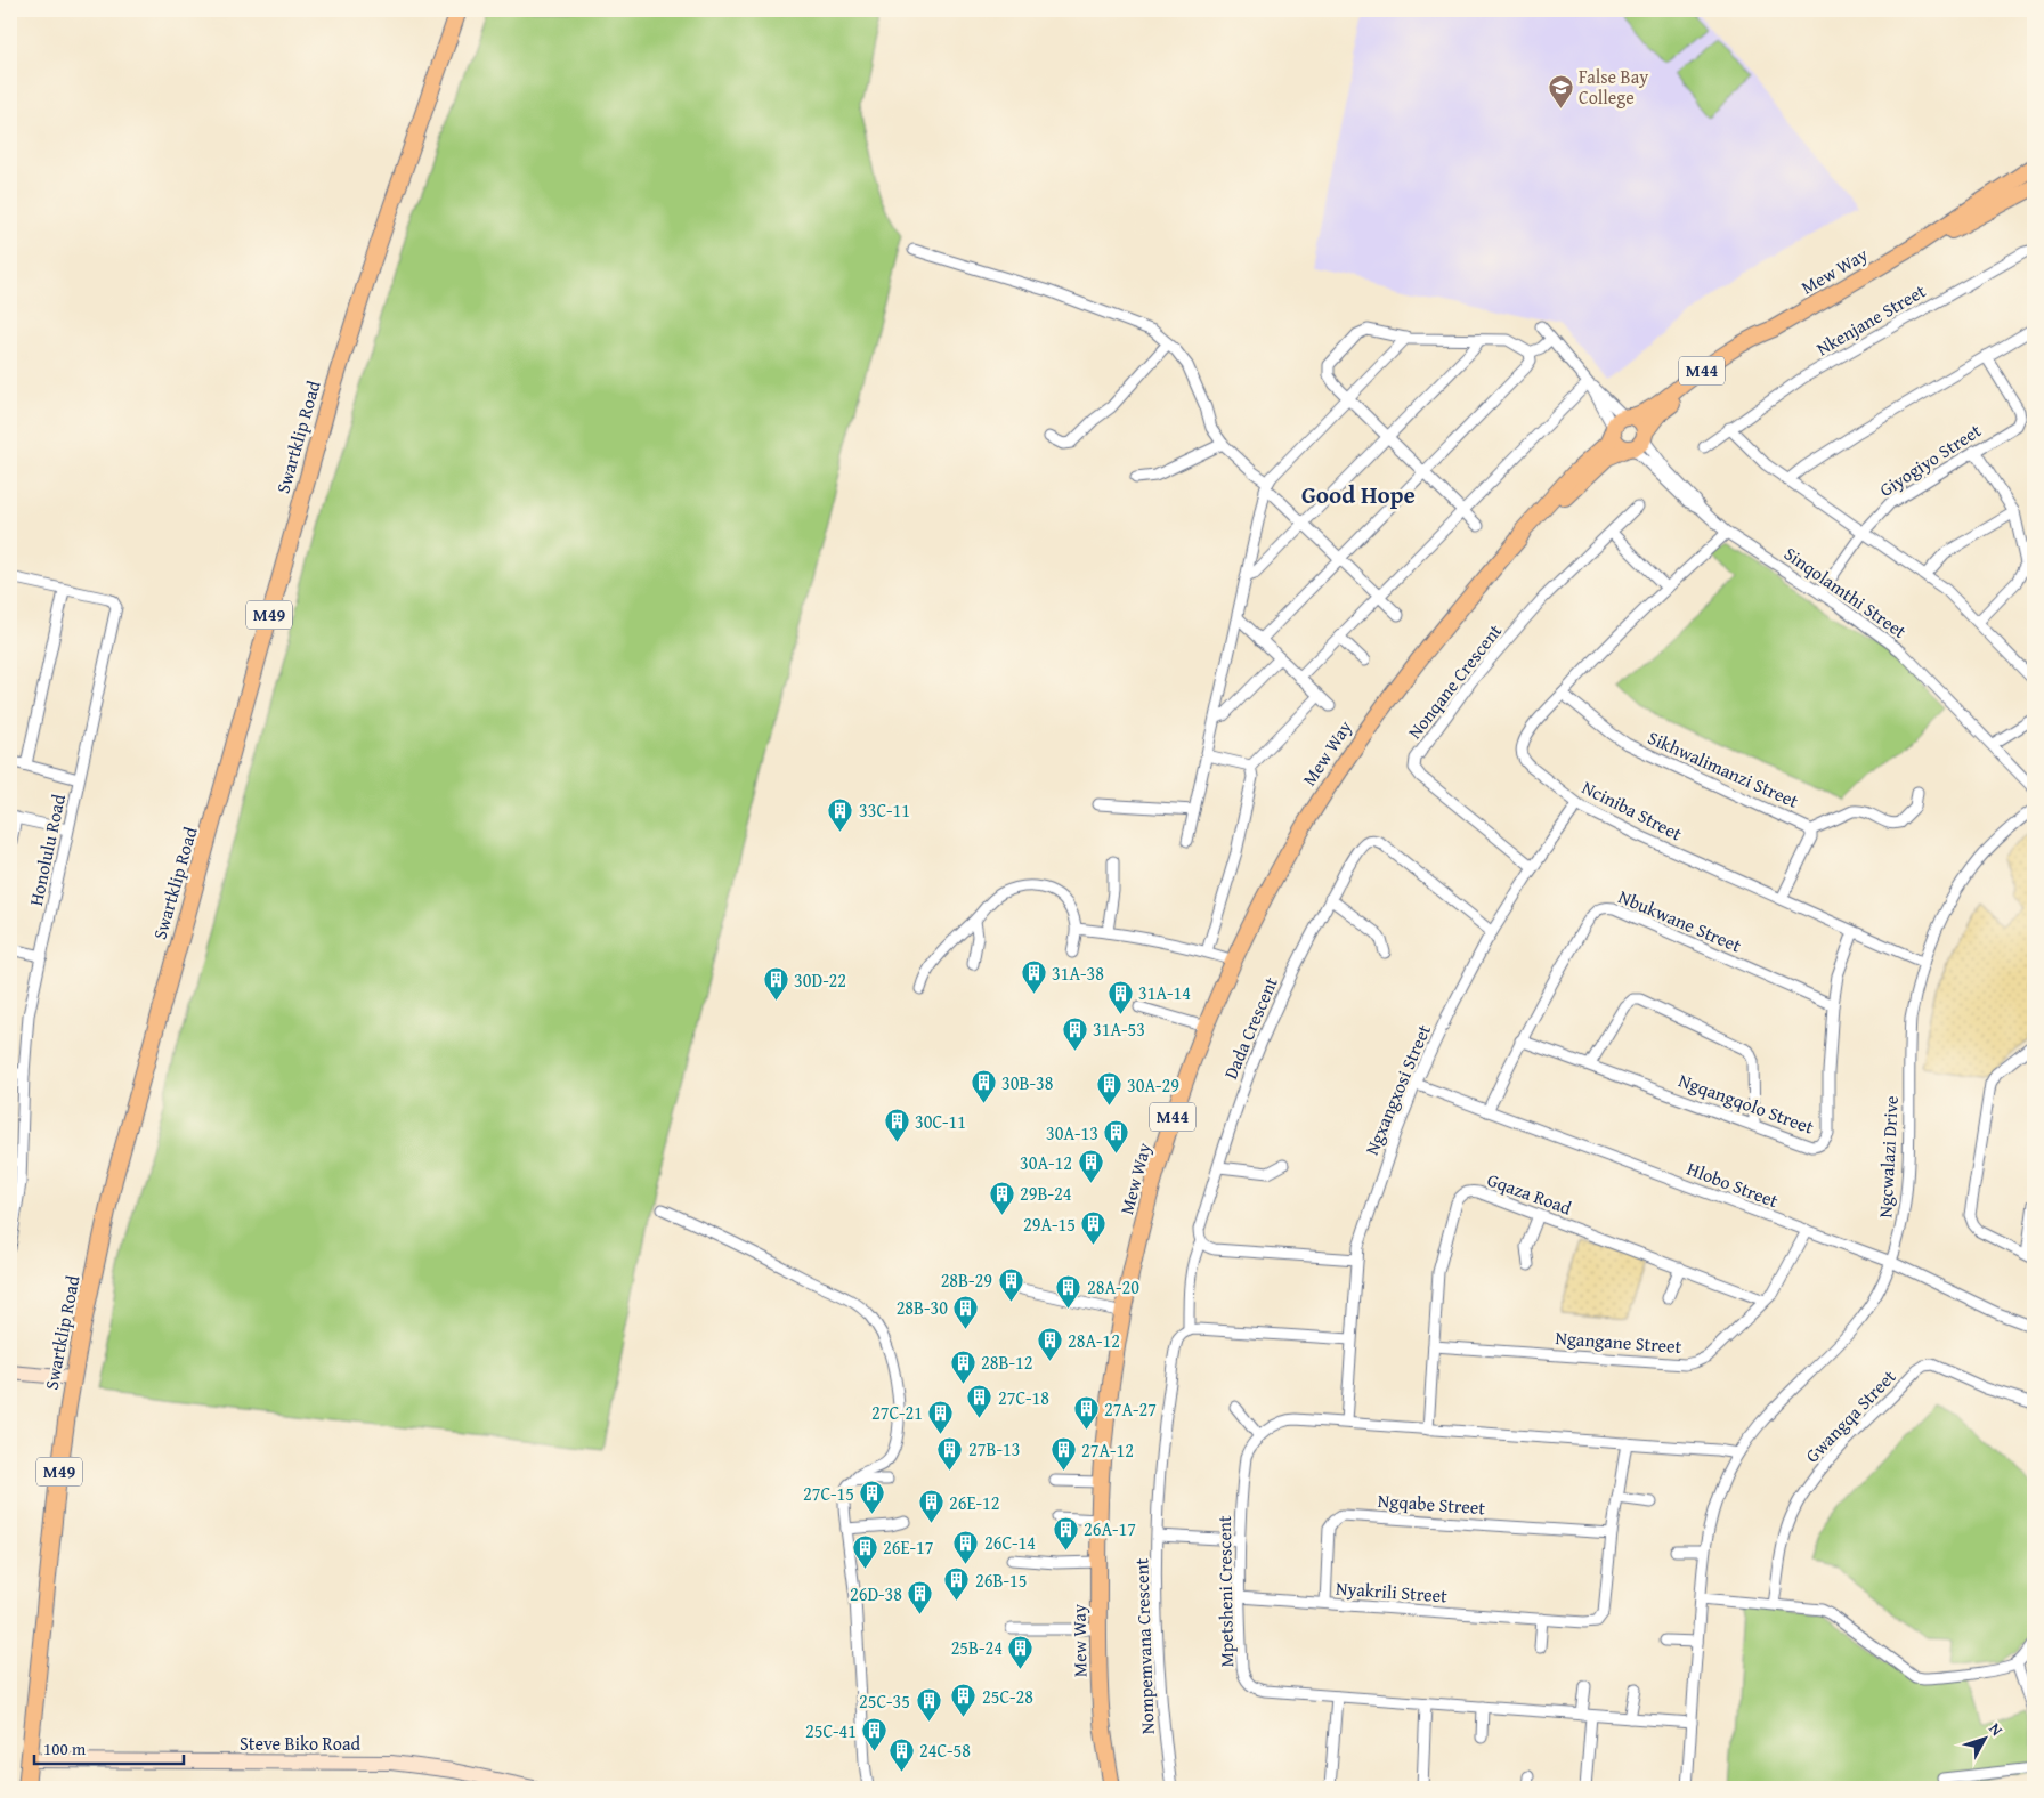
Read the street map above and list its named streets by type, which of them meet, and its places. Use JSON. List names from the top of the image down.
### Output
{
  "streets": {
    "main road": [
      "Mew Way",
      "M44",
      "Swartklip Road",
      "M49"
    ],
    "street": [
      "Nkenjane Street",
      "Giyogiyo Street",
      "Sinqolamthi Street",
      "Nonqane Crescent",
      "Sikhwalimanzi Street",
      "Nciniba Street",
      "Honolulu Road",
      "Nbukwane Street",
      "Dada Crescent",
      "Ngxangxosi Street",
      "Ngqangqolo Street",
      "Ngcwalazi Drive",
      "Hlobo Street",
      "Gqaza Road",
      "Ngangane Street",
      "Gwangqa Street",
      "Ngqabe Street",
      "Mpetsheni Crescent",
      "Nyakrili Street",
      "Nompemvana Crescent",
      "Steve Biko Road"
    ]
  },
  "crossings": [
    ["Mew Way", "Sinqolamthi Street"],
    ["Swartklip Road", "Steve Biko Road"],
    ["Giyogiyo Street", "Sinqolamthi Street"],
    ["Sinqolamthi Street", "Nciniba Street"],
    ["Nonqane Crescent", "Ngxangxosi Street"],
    ["Sikhwalimanzi Street", "Nciniba Street"],
    ["Nciniba Street", "Ngxangxosi Street"],
    ["Nciniba Street", "Ngqangqolo Street"],
    ["Nciniba Street", "Ngcwalazi Drive"],
    ["Nbukwane Street", "Ngqangqolo Street"],
    ["Nbukwane Street", "Hlobo Street"],
    ["Dada Crescent", "Ngxangxosi Street"],
    ["Dada Crescent", "Nompemvana Crescent"],
    ["Ngxangxosi Street", "Hlobo Street"],
    ["Ngxangxosi Street", "Mpetsheni Crescent"],
    ["Ngcwalazi Drive", "Hlobo Street"],
    ["Ngcwalazi Drive", "Mpetsheni Crescent"],
    ["Hlobo Street", "Ngangane Street"],
    ["Gqaza Road", "Ngangane Street"],
    ["Gqaza Road", "Mpetsheni Crescent"],
    ["Ngqabe Street", "Nyakrili Street"],
    ["Mpetsheni Crescent", "Nyakrili Street"]
  ],
  "districts": ["Good Hope"],
  "places": {
    "school or university": ["False Bay College"],
    "building": [
      "33C-11",
      "31A-38",
      "30D-22",
      "31A-14",
      "31A-53",
      "30B-38",
      "30A-29",
      "30C-11",
      "30A-13",
      "30A-12",
      "29B-24",
      "29A-15",
      "28B-29",
      "28A-20",
      "28B-30",
      "28A-12",
      "28B-12",
      "27C-18",
      "27A-27",
      "27C-21",
      "27B-13",
      "27A-12",
      "27C-15",
      "26E-12",
      "26A-17",
      "26C-14",
      "26E-17",
      "26B-15",
      "26D-38",
      "25B-24",
      "25C-28",
      "25C-35",
      "25C-41",
      "24C-58"
    ]
  },
  "scale_bar": "100 m",
  "north": "top right"
}
